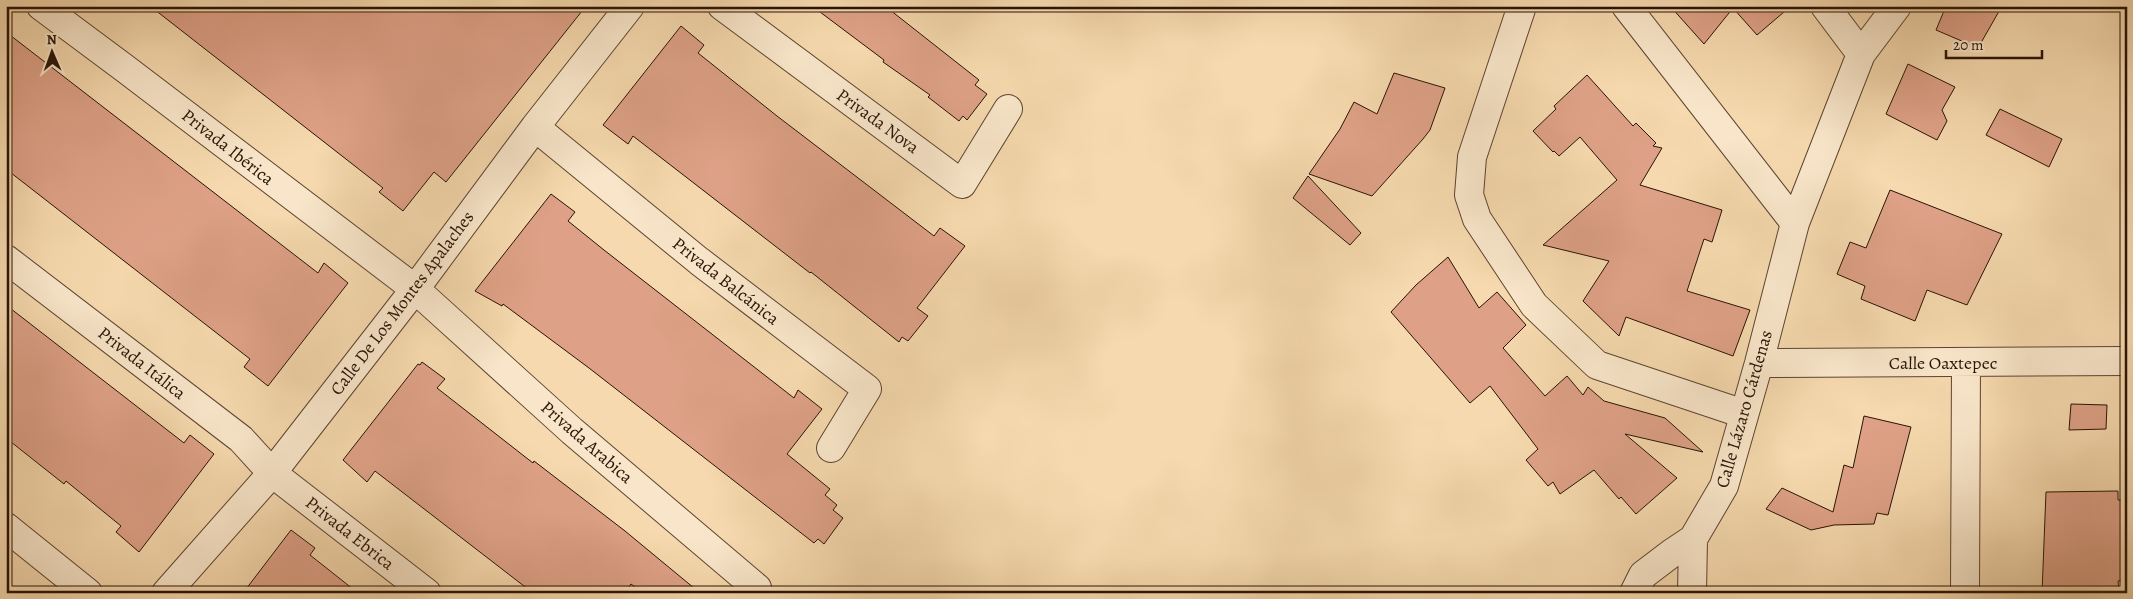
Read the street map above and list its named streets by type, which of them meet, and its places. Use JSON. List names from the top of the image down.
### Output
{
  "streets": {
    "street": [
      "Privada Nova",
      "Privada Ibérica",
      "Privada Balcánica",
      "Calle De Los Montes Apalaches",
      "Privada Itálica",
      "Calle Oaxtepec",
      "Calle Lázaro Cárdenas",
      "Privada Arabica",
      "Privada Ebrica"
    ]
  },
  "crossings": [
    ["Privada Ibérica", "Calle De Los Montes Apalaches"],
    ["Privada Ibérica", "Privada Arabica"],
    ["Privada Balcánica", "Calle De Los Montes Apalaches"],
    ["Calle De Los Montes Apalaches", "Privada Itálica"],
    ["Calle De Los Montes Apalaches", "Privada Arabica"],
    ["Calle De Los Montes Apalaches", "Privada Ebrica"],
    ["Privada Itálica", "Privada Ebrica"],
    ["Calle Oaxtepec", "Calle Lázaro Cárdenas"]
  ],
  "scale_bar": "20 m",
  "north": "top"
}
